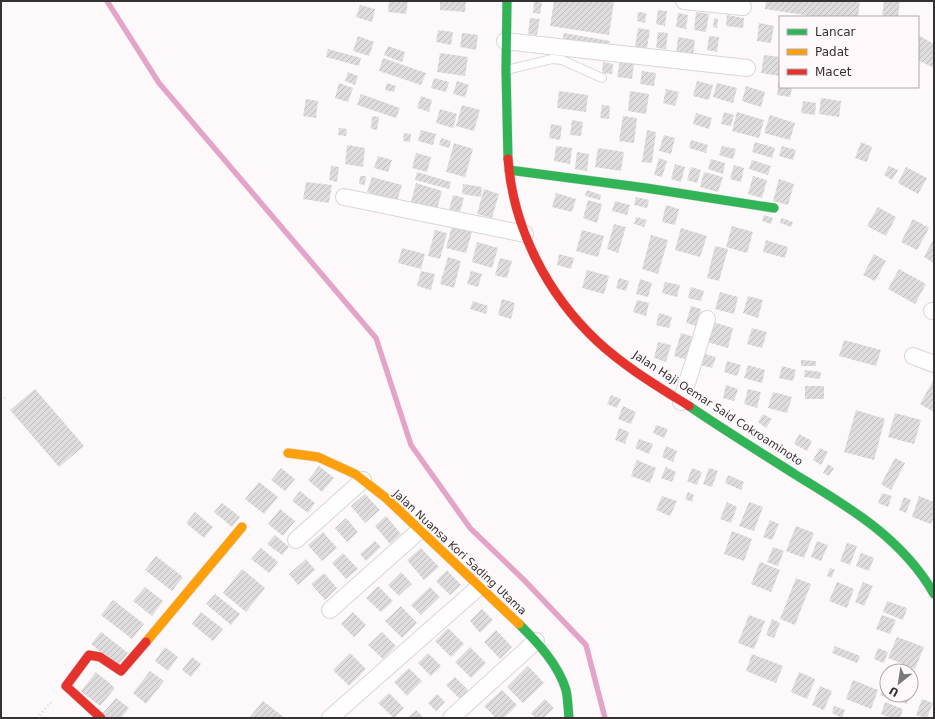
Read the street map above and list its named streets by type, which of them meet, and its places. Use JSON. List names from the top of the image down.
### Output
{
  "streets": {
    "main road": ["Jalan Haji Oemar Said Cokroaminoto", "Jalan Nuansa Kori Sading Utama"]
  },
  "legend": ["Lancar", "Padat", "Macet"],
  "north": "bottom left"
}
